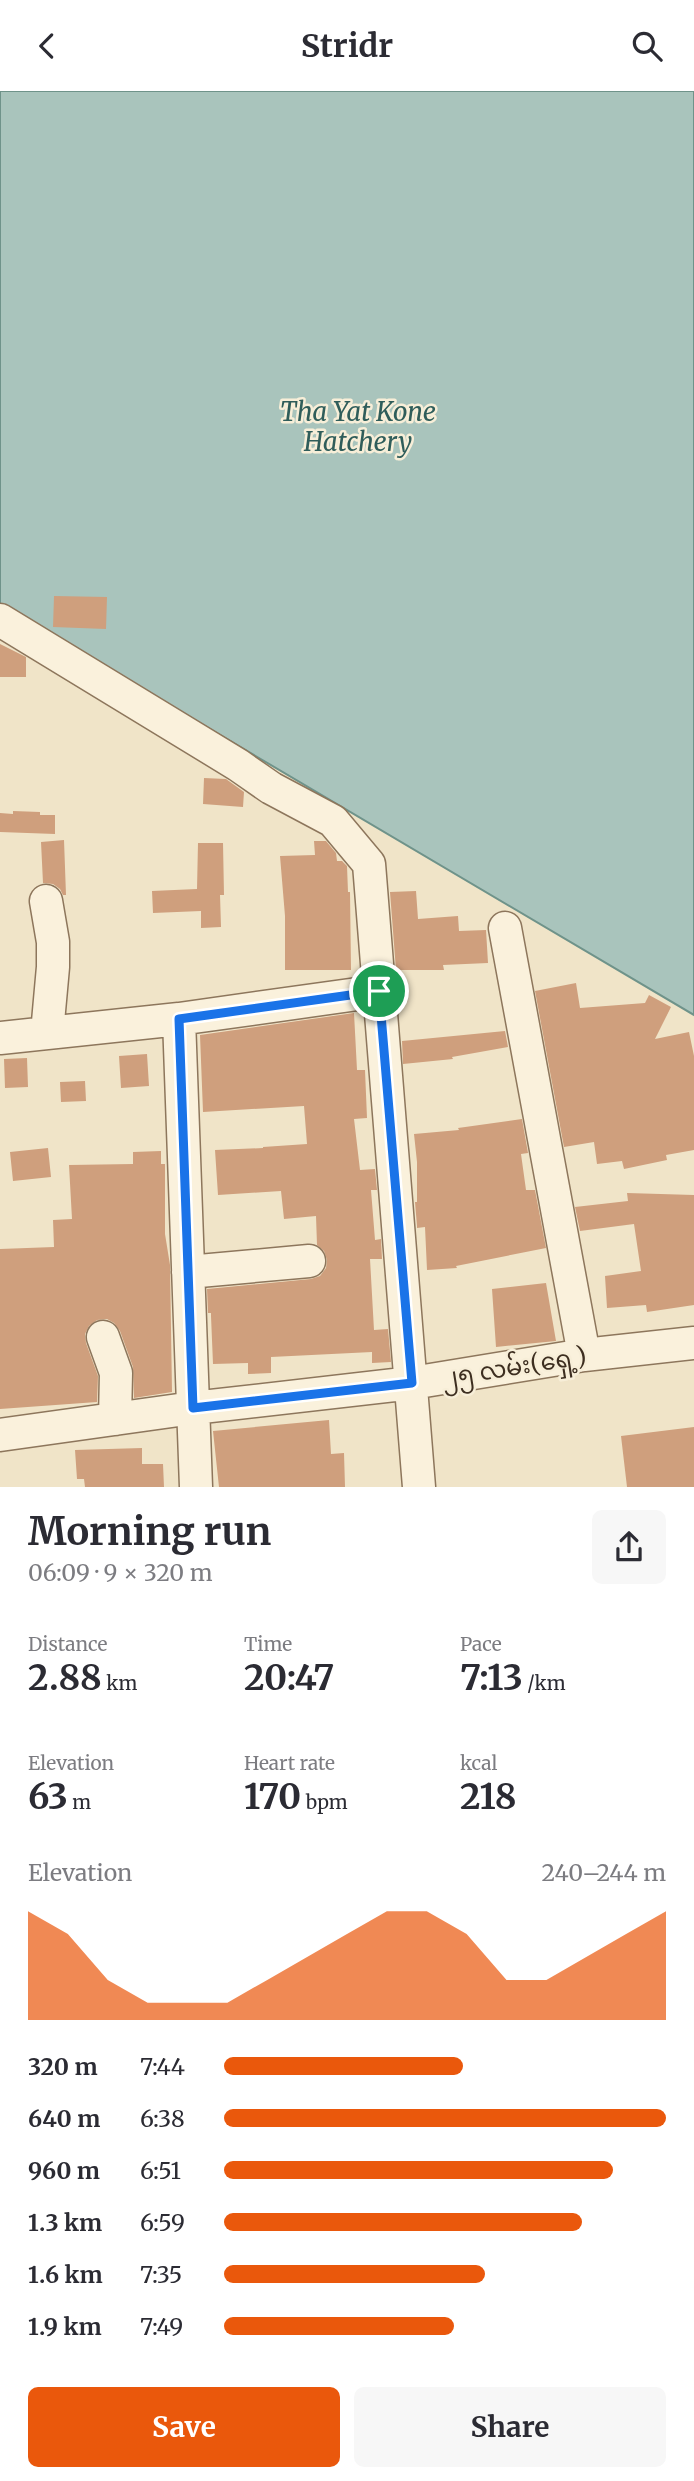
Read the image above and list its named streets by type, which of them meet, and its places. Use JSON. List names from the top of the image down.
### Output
{
  "streets": {
    "street": ["၂၅ လမ်း(ရှေ့)"]
  },
  "water": ["Tha Yat Kone Hatchery"],
  "page": {
    "header": "Stridr",
    "heading": ["Morning run", "06:09 · 9 × 320 m"],
    "stats": [
      ["Distance", "2.88 km"],
      ["Time", "20:47"],
      ["Pace", "7:13 /km"],
      ["Elevation", "63 m"],
      ["Heart rate", "170 bpm"],
      ["kcal", "218"]
    ],
    "chart": ["Elevation", "240–244 m"],
    "list": [
      {
        "name": "320 m",
        "note": "7:44"
      },
      {
        "name": "640 m",
        "note": "6:38"
      },
      {
        "name": "960 m",
        "note": "6:51"
      },
      {
        "name": "1.3 km",
        "note": "6:59"
      },
      {
        "name": "1.6 km",
        "note": "7:35"
      },
      {
        "name": "1.9 km",
        "note": "7:49"
      }
    ],
    "buttons": ["Save", "Share"]
  }
}
